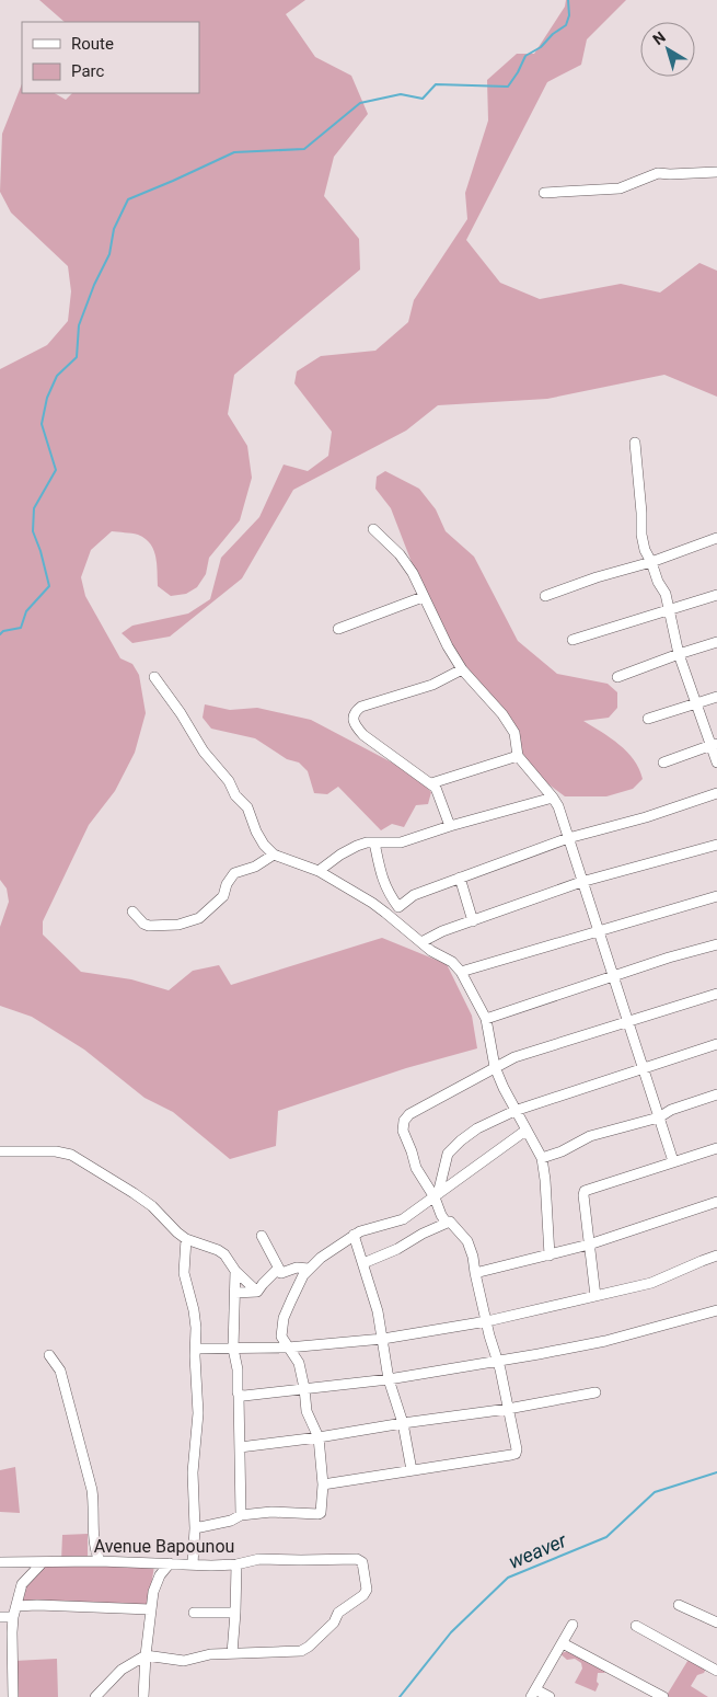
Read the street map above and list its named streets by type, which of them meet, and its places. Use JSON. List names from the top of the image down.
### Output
{
  "streets": {
    "street": ["Avenue Bapounou"]
  },
  "water": ["weaver"],
  "legend": ["Route", "Parc"],
  "north": "top left"
}
